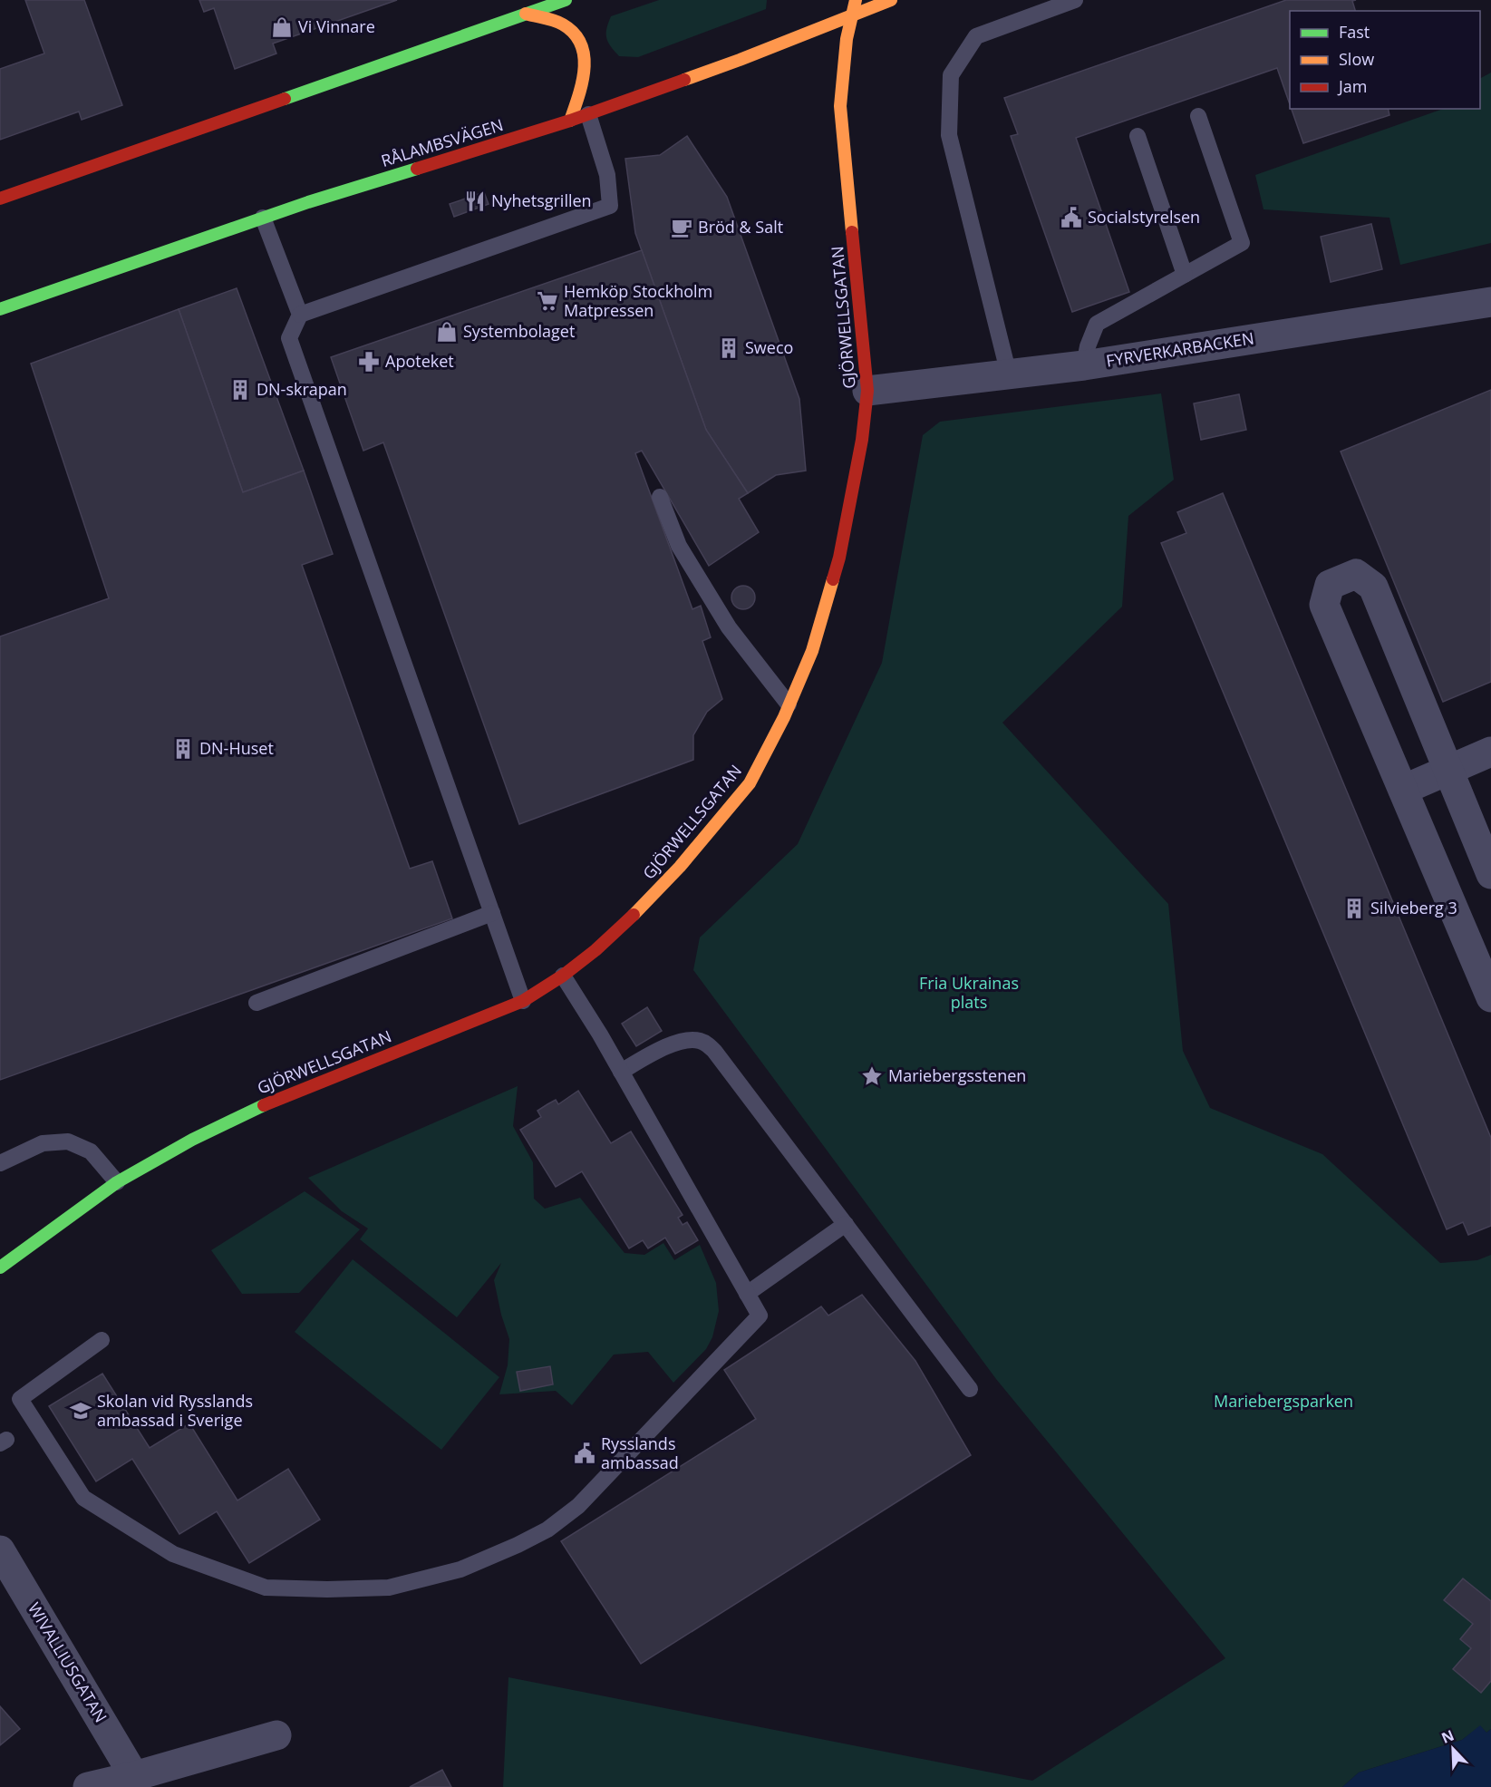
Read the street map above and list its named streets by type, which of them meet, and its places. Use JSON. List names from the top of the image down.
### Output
{
  "streets": {
    "street": [
      "RÅLAMBSVÄGEN",
      "GJÖRWELLSGATAN",
      "FYRVERKARBACKEN",
      "WIVALLIUSGATAN"
    ]
  },
  "crossings": [
    ["RÅLAMBSVÄGEN", "GJÖRWELLSGATAN"],
    ["GJÖRWELLSGATAN", "FYRVERKARBACKEN"]
  ],
  "parks": ["Fria Ukrainas plats", "Mariebergsparken"],
  "places": {
    "shop": ["Vi Vinnare", "Systembolaget"],
    "restaurant": ["Nyhetsgrillen"],
    "public building": ["Socialstyrelsen", "Rysslands ambassad"],
    "cafe": ["Bröd & Salt"],
    "supermarket": ["Hemköp Stockholm Matpressen"],
    "building": [
      "Sweco",
      "DN-skrapan",
      "DN-Huset",
      "Silvieberg 3"
    ],
    "pharmacy": ["Apoteket"],
    "place": ["Mariebergsstenen"],
    "school or university": ["Skolan vid Rysslands ambassad i Sverige"]
  },
  "legend": ["Fast", "Slow", "Jam"],
  "north": "top left"
}
